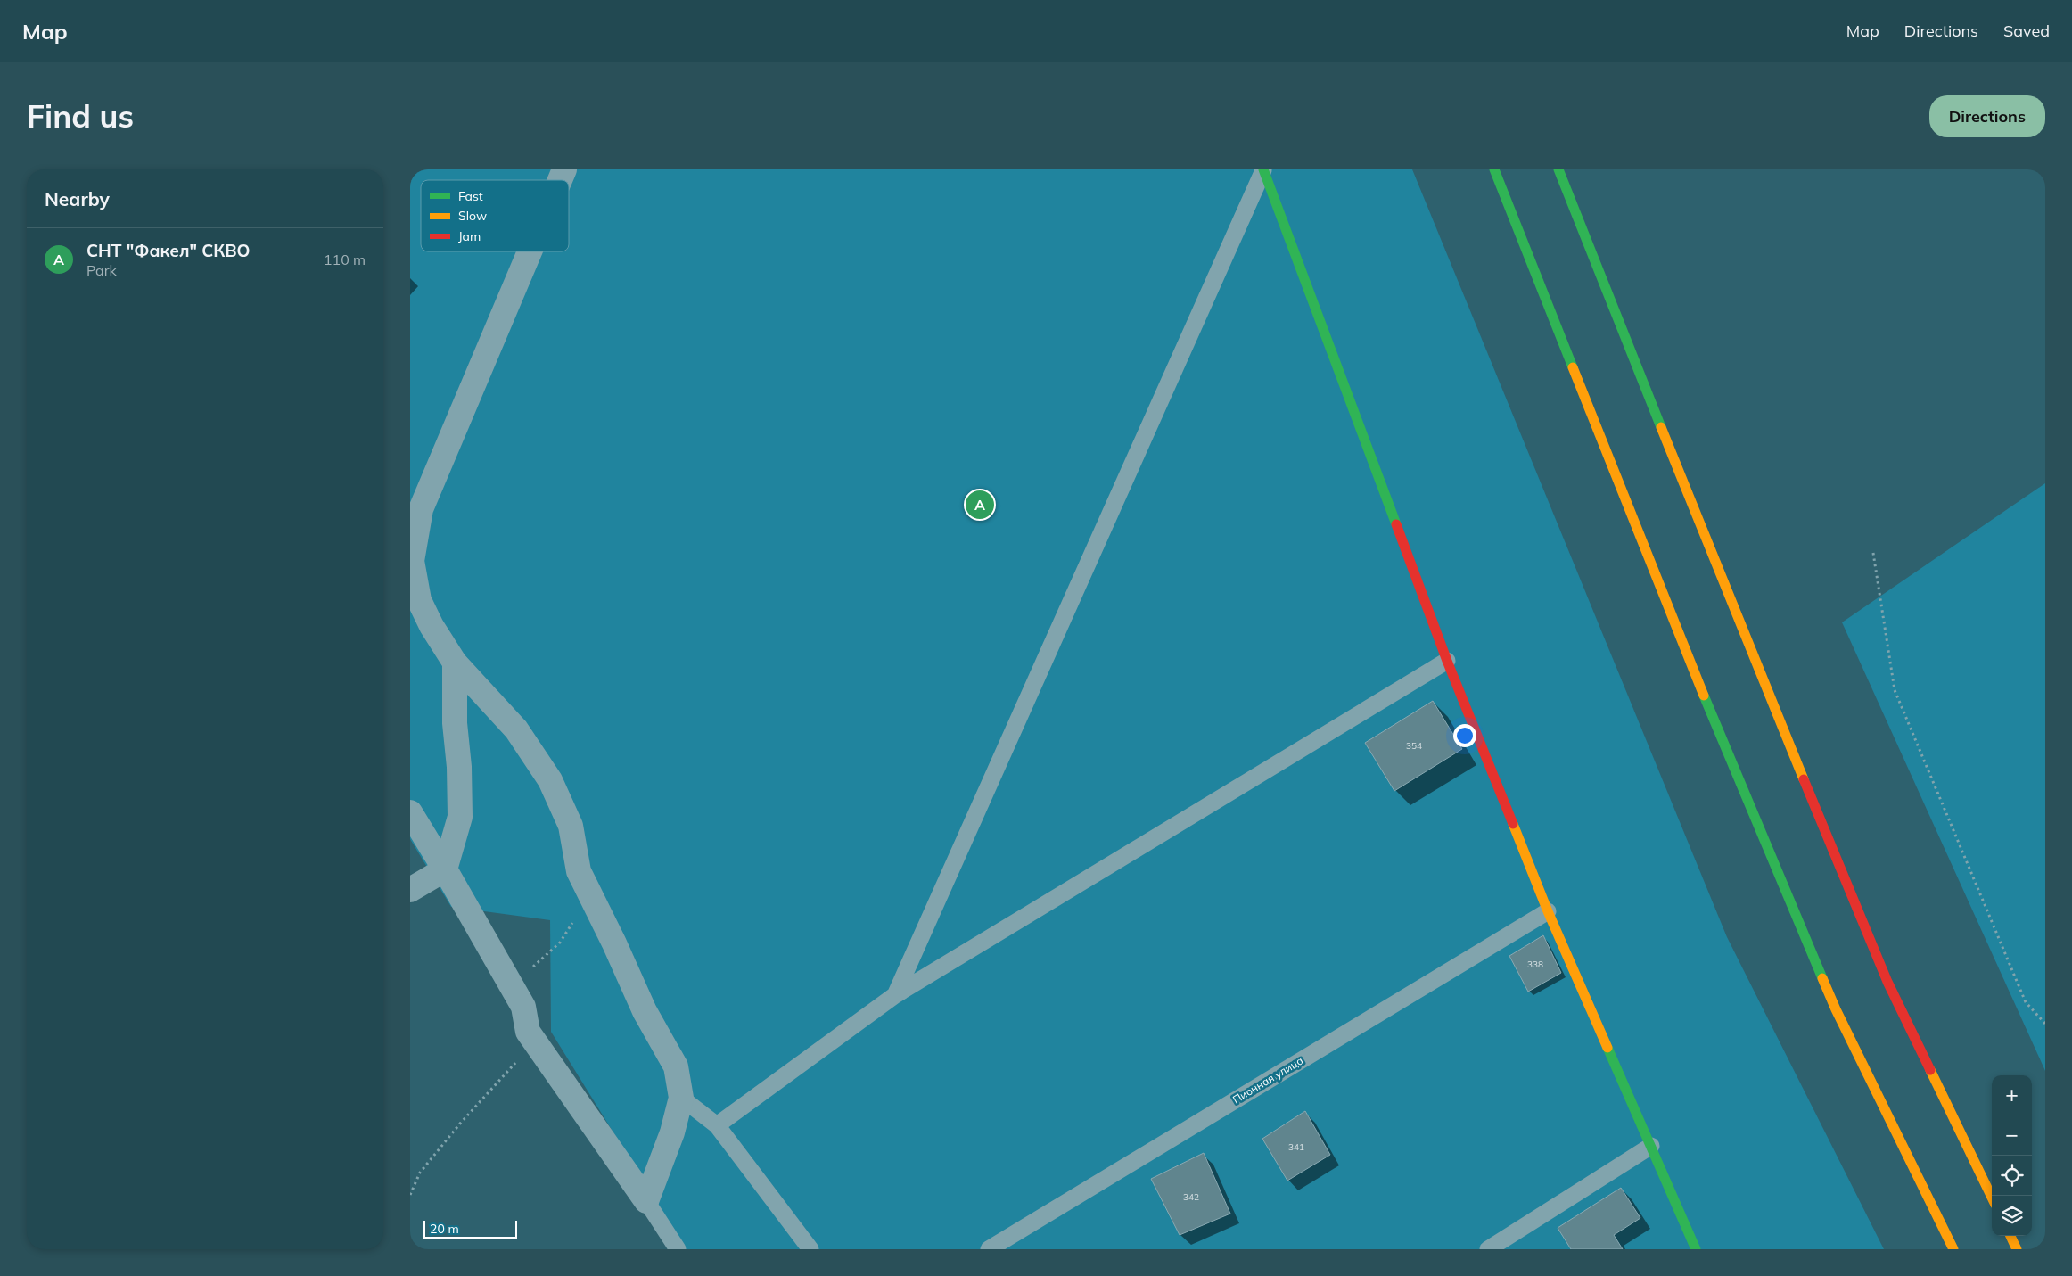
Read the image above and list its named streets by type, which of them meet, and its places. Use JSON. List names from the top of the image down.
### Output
{
  "streets": {
    "lane": ["Пионная улица"]
  },
  "house_numbers": [
    "354",
    "338",
    "341",
    "342"
  ],
  "legend": ["Fast", "Slow", "Jam"],
  "scale_bar": "20 m",
  "page": {
    "header": "Map",
    "nav": ["Map", "Directions", "Saved"],
    "buttons": "Directions",
    "title": "Find us",
    "heading": "Nearby",
    "list": [
      {
        "mark": "A",
        "name": "СНТ \"Факел\" СКВО",
        "note": "Park",
        "value": "110 m"
      }
    ],
    "pins": "A",
    "map_buttons": ["+", "−"],
    "scale": "20 m"
  }
}
